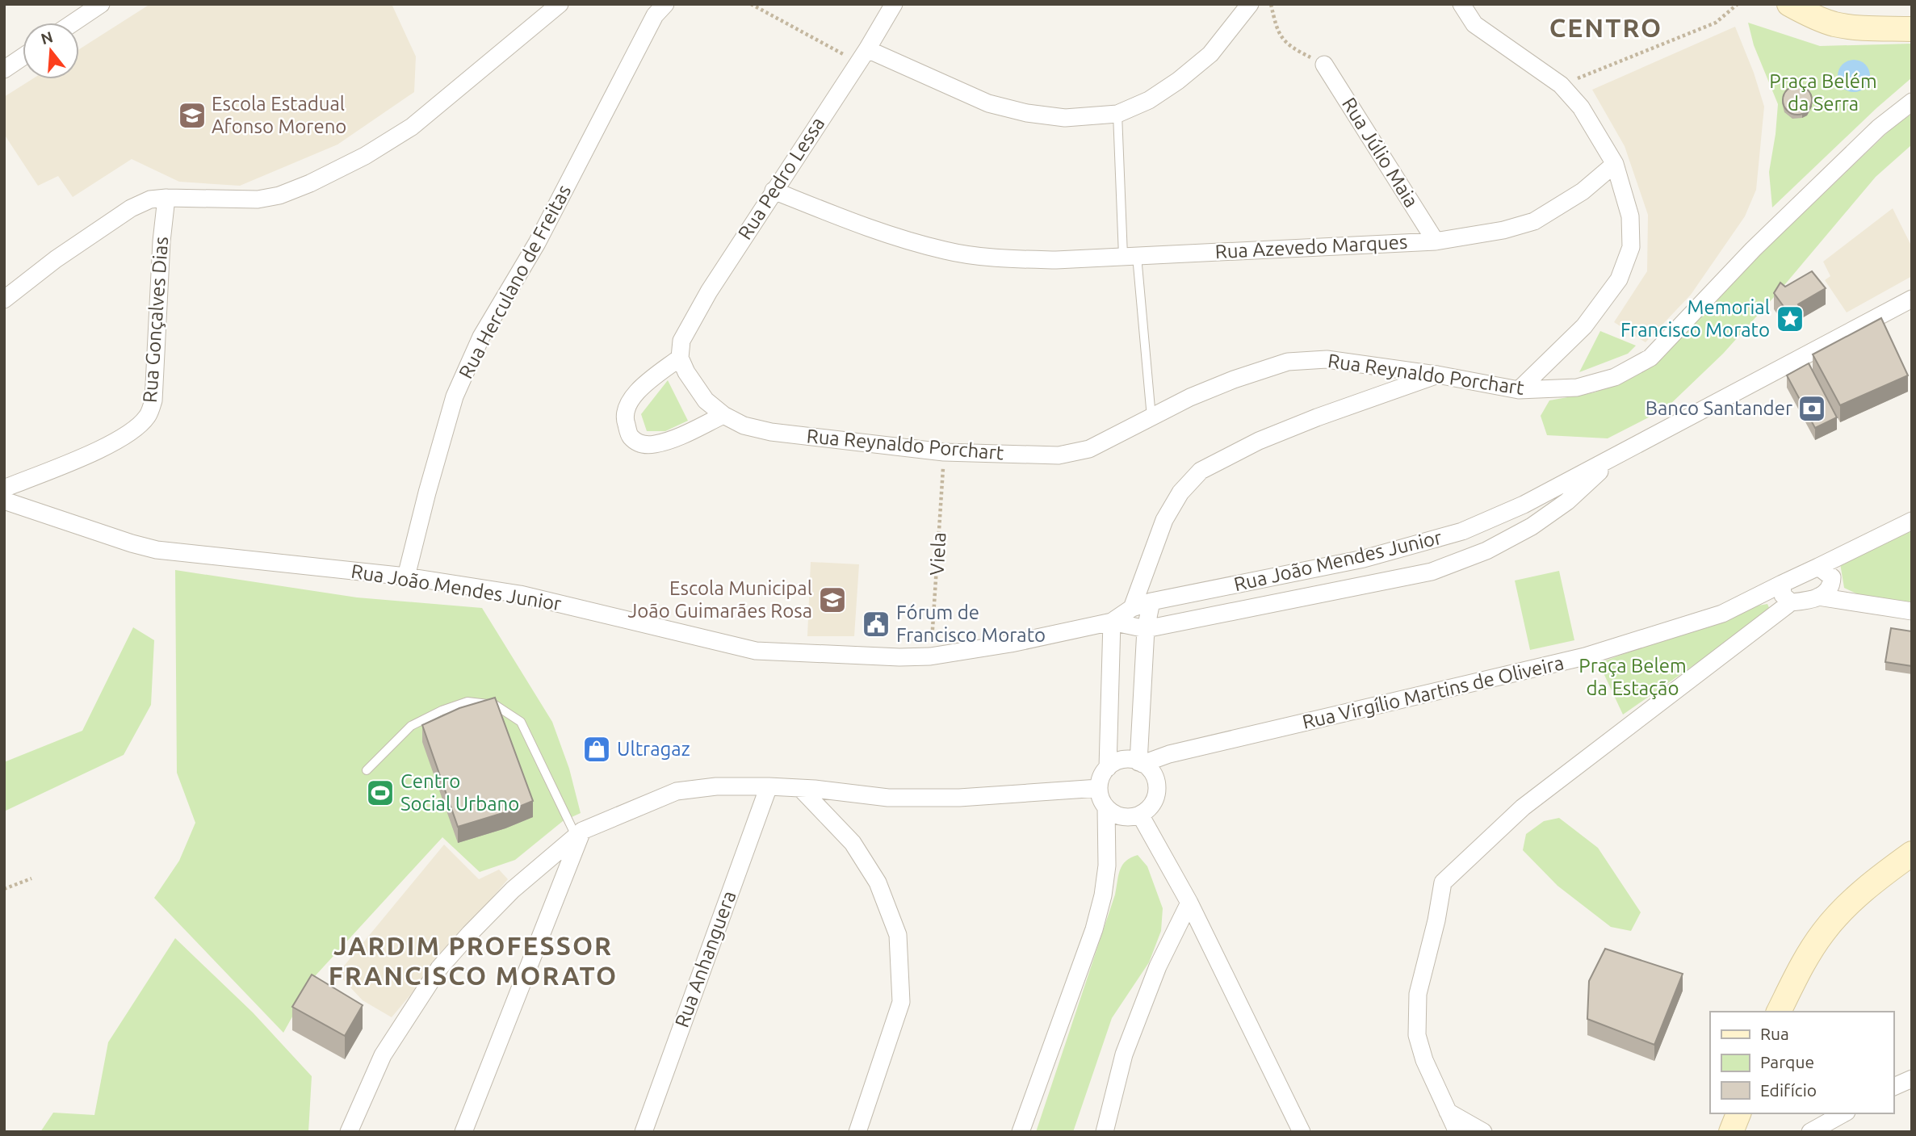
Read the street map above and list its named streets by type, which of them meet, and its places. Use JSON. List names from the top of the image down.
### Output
{
  "streets": {
    "street": [
      "Rua Júlio Maia",
      "Rua Pedro Lessa",
      "Rua Azevedo Marques",
      "Rua Herculano de Freitas",
      "Rua Gonçalves Dias",
      "Rua Reynaldo Porchart",
      "Rua João Mendes Junior",
      "Rua Virgílio Martins de Oliveira",
      "Rua Anhanguera"
    ],
    "path": ["Viela"]
  },
  "crossings": [
    ["Rua Júlio Maia", "Rua Azevedo Marques"],
    ["Rua Pedro Lessa", "Rua Azevedo Marques"],
    ["Rua Pedro Lessa", "Rua Reynaldo Porchart"],
    ["Rua Herculano de Freitas", "Rua João Mendes Junior"],
    ["Rua Reynaldo Porchart", "Viela"],
    ["Viela", "Rua João Mendes Junior"]
  ],
  "districts": ["CENTRO", "JARDIM PROFESSOR FRANCISCO MORATO"],
  "parks": ["Praça Belém da Serra", "Praça Belem da Estação"],
  "places": {
    "school or university": ["Escola Estadual Afonso Moreno", "Escola Municipal João Guimarães Rosa"],
    "place": ["Memorial Francisco Morato"],
    "bank": ["Banco Santander"],
    "public building": ["Fórum de Francisco Morato"],
    "shop": ["Ultragaz"],
    "sports": ["Centro Social Urbano"]
  },
  "legend": ["Rua", "Parque", "Edifício"],
  "north": "top"
}
